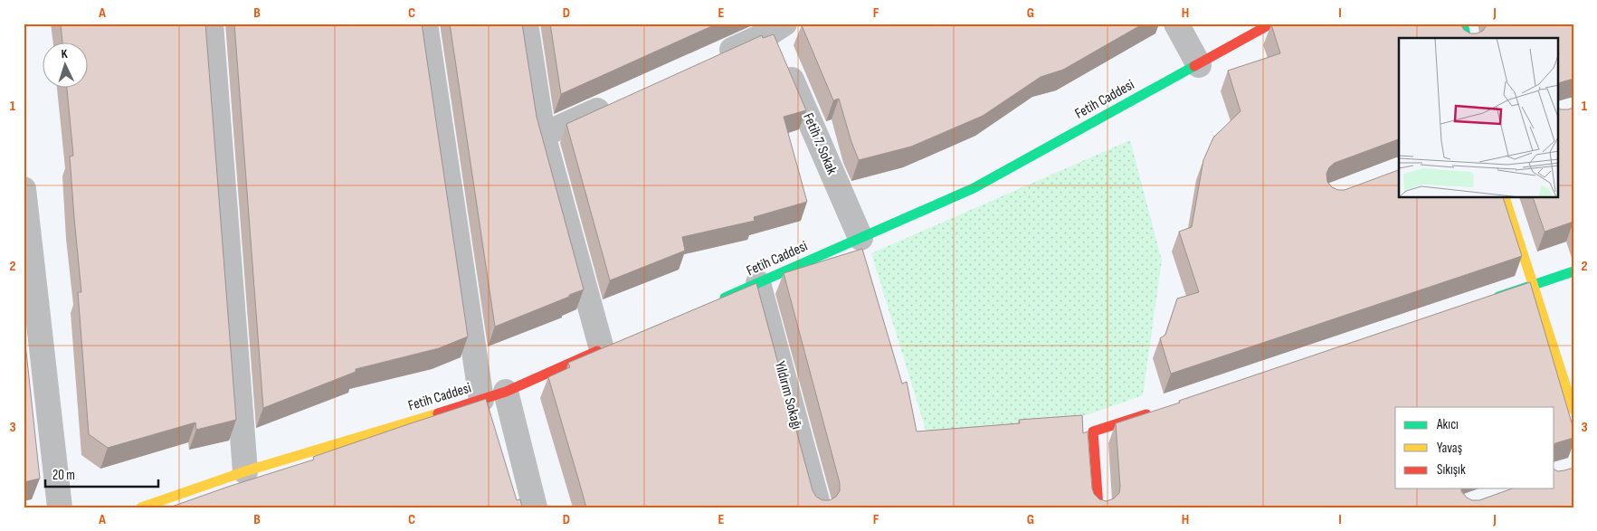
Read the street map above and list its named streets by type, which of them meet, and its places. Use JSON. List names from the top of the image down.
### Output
{
  "streets": {
    "street": ["Fetih Caddesi", "Fetih 7. Sokak", "Yıldırım Sokağı"]
  },
  "crossings": [
    ["Fetih Caddesi", "Fetih 7. Sokak"],
    ["Fetih Caddesi", "Yıldırım Sokağı"]
  ],
  "legend": ["Akıcı", "Yavaş", "Sıkışık"],
  "scale_bar": "20 m",
  "north": "top",
  "grid": {
    "columns": [
      "A",
      "B",
      "C",
      "D",
      "E",
      "F",
      "G",
      "H",
      "I",
      "J"
    ],
    "rows": ["1", "2", "3"]
  }
}
